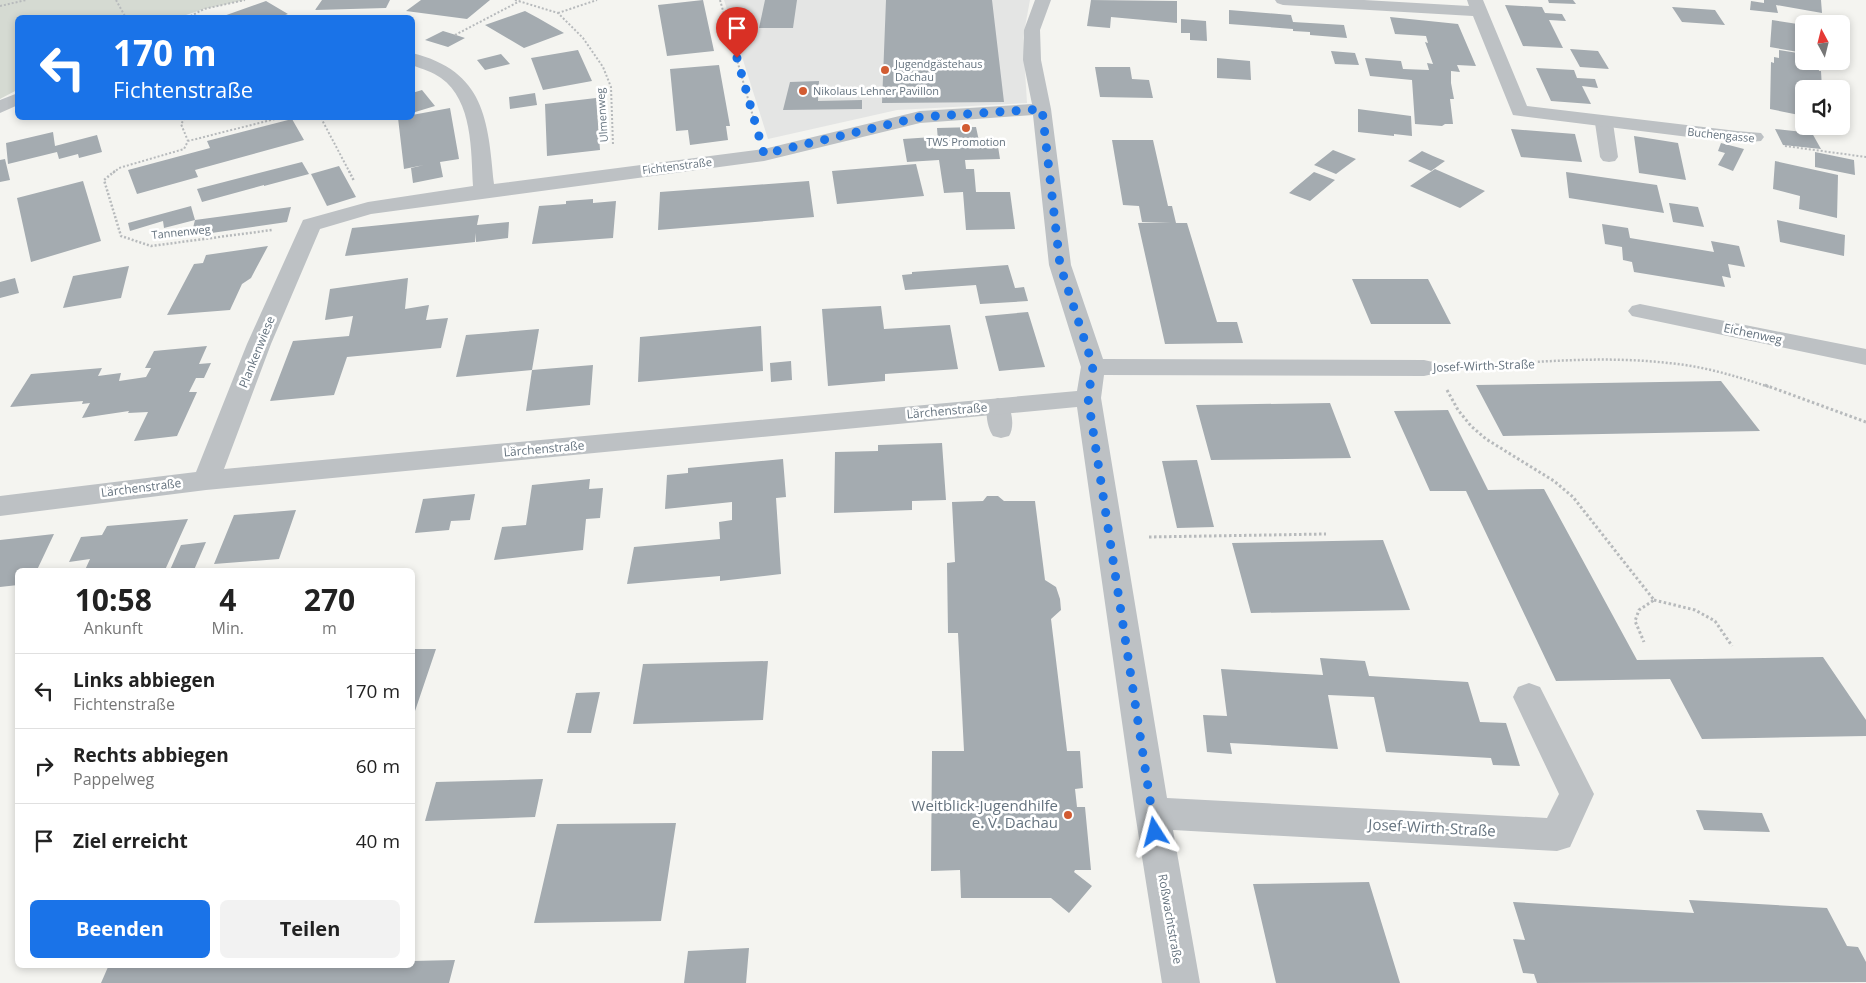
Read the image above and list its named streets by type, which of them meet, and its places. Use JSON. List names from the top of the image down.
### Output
{
  "streets": {
    "street": [
      "Buchengasse",
      "Fichtenstraße",
      "Eichenweg",
      "Plankenwiese",
      "Josef-Wirth-Straße",
      "Lärchenstraße",
      "Roßwachtstraße"
    ],
    "path": ["Ulmenweg", "Tannenweg"]
  },
  "crossings": [
    ["Ulmenweg", "Fichtenstraße"],
    ["Fichtenstraße", "Tannenweg"],
    ["Fichtenstraße", "Plankenwiese"],
    ["Fichtenstraße", "Roßwachtstraße"],
    ["Tannenweg", "Plankenwiese"],
    ["Plankenwiese", "Lärchenstraße"],
    ["Josef-Wirth-Straße", "Roßwachtstraße"],
    ["Lärchenstraße", "Roßwachtstraße"]
  ],
  "places": [
    "Jugendgästehaus Dachau",
    "Nikolaus Lehner Pavillon",
    "TWS Promotion",
    "Weitblick-Jugendhilfe e. V. Dachau"
  ],
  "north": "top",
  "page": {
    "turn": ["170 m", "Fichtenstraße"],
    "eta": [
      "10:58",
      "Ankunft",
      "4",
      "Min.",
      "270",
      "m"
    ],
    "list": [
      {
        "name": "Links abbiegen",
        "note": "Fichtenstraße",
        "value": "170 m"
      },
      {
        "name": "Rechts abbiegen",
        "note": "Pappelweg",
        "value": "60 m"
      },
      {
        "name": "Ziel erreicht",
        "value": "40 m"
      }
    ],
    "buttons": ["Beenden", "Teilen"]
  }
}
